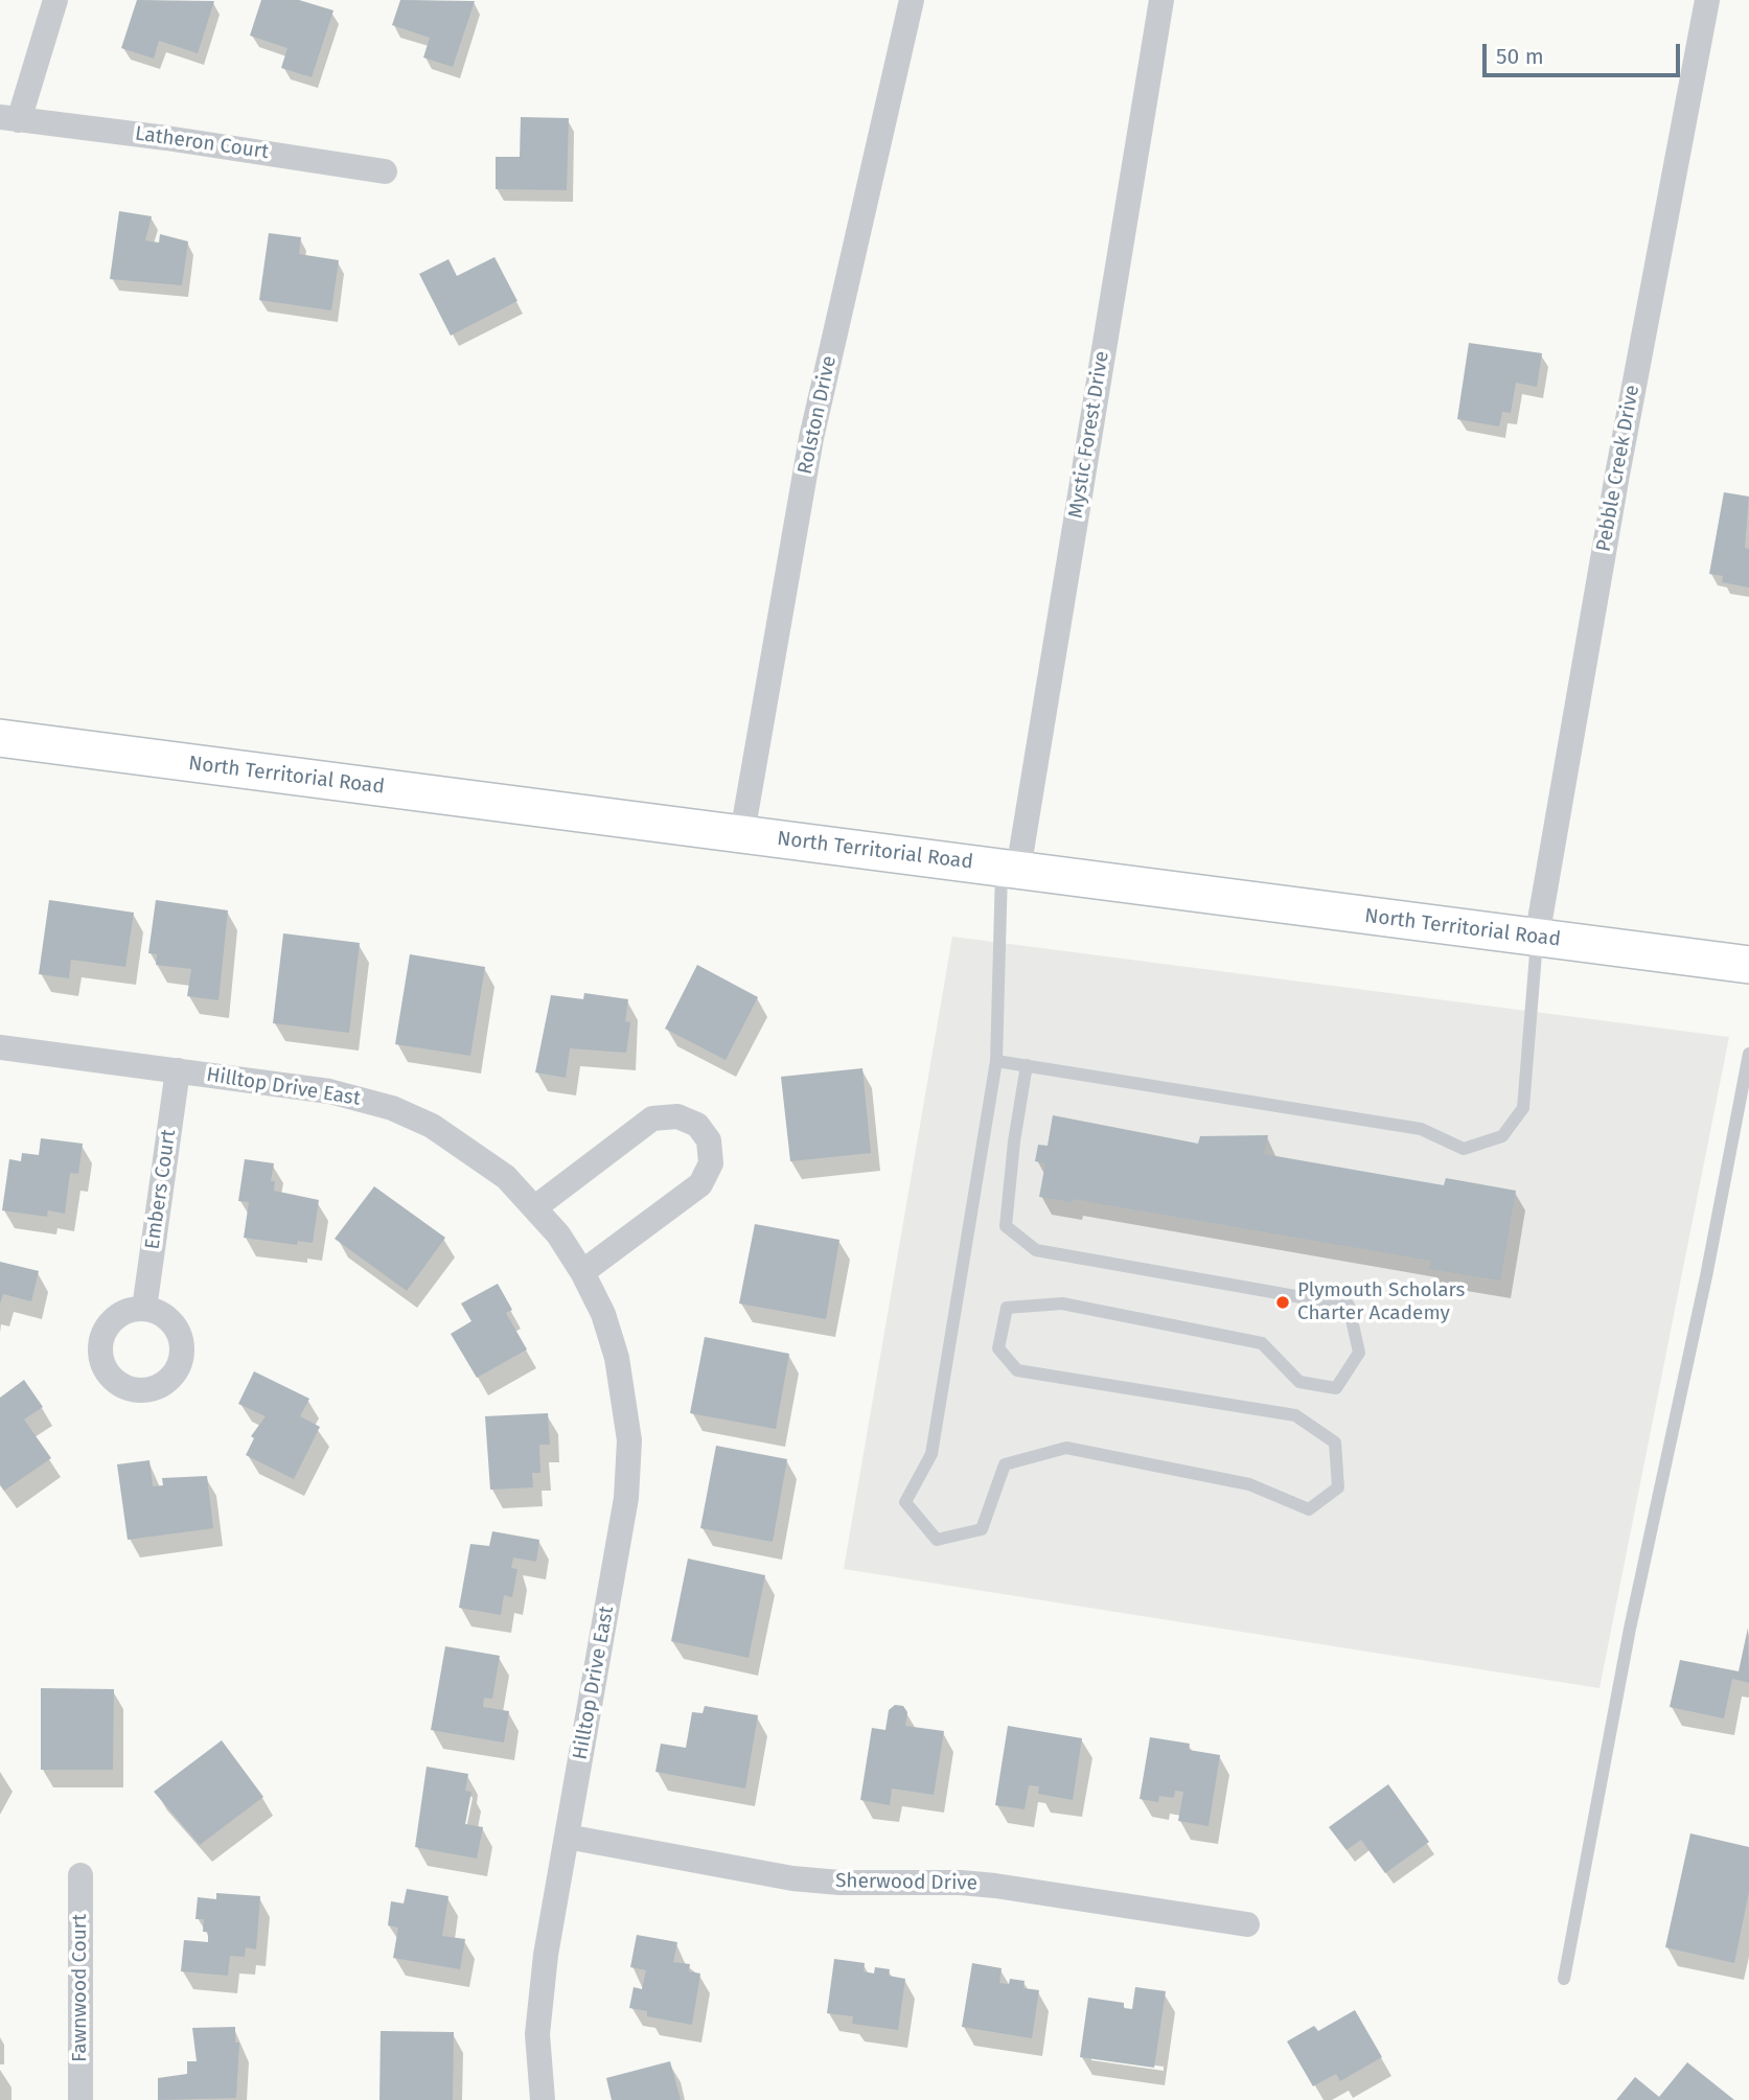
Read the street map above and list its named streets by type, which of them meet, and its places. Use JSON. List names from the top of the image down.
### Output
{
  "streets": {
    "main road": ["North Territorial Road"],
    "street": [
      "Latheron Court",
      "Rolston Drive",
      "Mystic Forest Drive",
      "Pebble Creek Drive",
      "Hilltop Drive East",
      "Embers Court",
      "Sherwood Drive",
      "Fawnwood Court"
    ]
  },
  "crossings": [
    ["Rolston Drive", "North Territorial Road"],
    ["Mystic Forest Drive", "North Territorial Road"],
    ["Pebble Creek Drive", "North Territorial Road"],
    ["Hilltop Drive East", "Embers Court"],
    ["Hilltop Drive East", "Sherwood Drive"]
  ],
  "places": ["Plymouth Scholars Charter Academy"],
  "scale_bar": "50 m"
}
